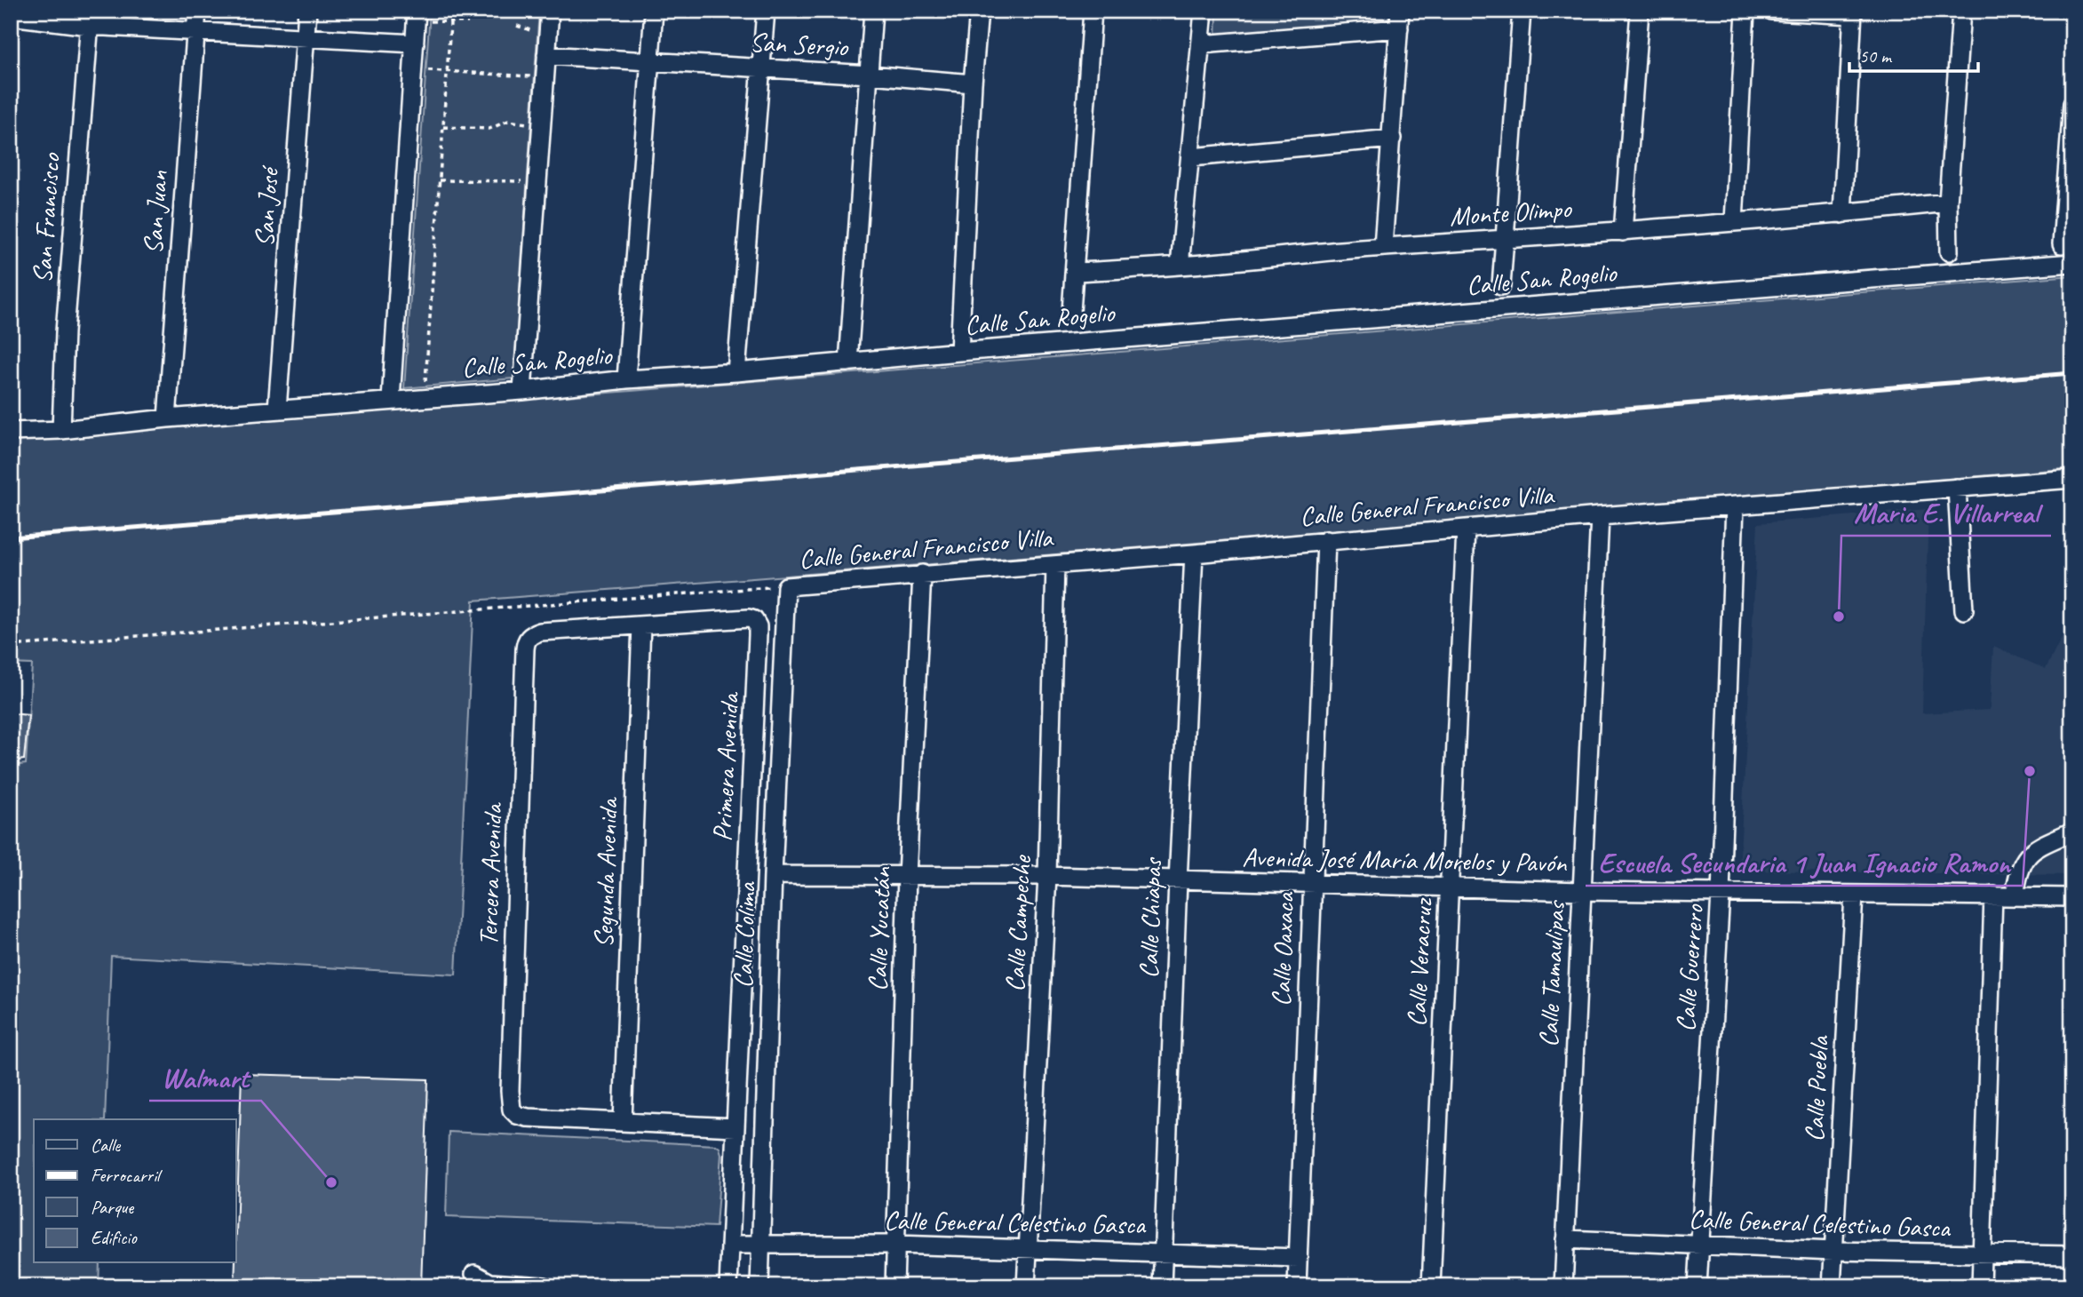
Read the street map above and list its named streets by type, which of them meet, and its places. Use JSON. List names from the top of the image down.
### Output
{
  "streets": {
    "street": [
      "San Sergio",
      "San José",
      "San Juan",
      "Monte Olimpo",
      "San Francisco",
      "Calle San Rogelio",
      "Calle General Francisco Villa",
      "Primera Avenida",
      "Avenida José María Morelos y Pavón",
      "Segunda Avenida",
      "Tercera Avenida",
      "Calle Chiapas",
      "Calle Campeche",
      "Calle Yucatán",
      "Calle Colima",
      "Calle Oaxaca",
      "Calle Veracruz",
      "Calle Guerrero",
      "Calle Tamaulipas",
      "Calle Puebla",
      "Calle General Celestino Gasca"
    ]
  },
  "crossings": [
    ["San José", "Calle San Rogelio"],
    ["San Juan", "Calle San Rogelio"],
    ["San Francisco", "Calle San Rogelio"],
    ["Calle General Francisco Villa", "Calle Chiapas"],
    ["Calle General Francisco Villa", "Calle Campeche"],
    ["Calle General Francisco Villa", "Calle Yucatán"],
    ["Calle General Francisco Villa", "Calle Colima"],
    ["Calle General Francisco Villa", "Calle Oaxaca"],
    ["Calle General Francisco Villa", "Calle Veracruz"],
    ["Calle General Francisco Villa", "Calle Guerrero"],
    ["Calle General Francisco Villa", "Calle Tamaulipas"],
    ["Primera Avenida", "Segunda Avenida"],
    ["Primera Avenida", "Tercera Avenida"],
    ["Primera Avenida", "Calle General Celestino Gasca"],
    ["Avenida José María Morelos y Pavón", "Calle Chiapas"],
    ["Avenida José María Morelos y Pavón", "Calle Campeche"],
    ["Avenida José María Morelos y Pavón", "Calle Yucatán"],
    ["Avenida José María Morelos y Pavón", "Calle Colima"],
    ["Avenida José María Morelos y Pavón", "Calle Oaxaca"],
    ["Avenida José María Morelos y Pavón", "Calle Veracruz"],
    ["Avenida José María Morelos y Pavón", "Calle Guerrero"],
    ["Avenida José María Morelos y Pavón", "Calle Tamaulipas"],
    ["Avenida José María Morelos y Pavón", "Calle Puebla"],
    ["Segunda Avenida", "Tercera Avenida"],
    ["Calle Chiapas", "Calle General Celestino Gasca"],
    ["Calle Campeche", "Calle General Celestino Gasca"],
    ["Calle Yucatán", "Calle General Celestino Gasca"],
    ["Calle Colima", "Calle General Celestino Gasca"],
    ["Calle Oaxaca", "Calle General Celestino Gasca"],
    ["Calle Guerrero", "Calle General Celestino Gasca"],
    ["Calle Tamaulipas", "Calle General Celestino Gasca"],
    ["Calle Puebla", "Calle General Celestino Gasca"]
  ],
  "places": ["Maria E. Villarreal", "Escuela Secundaria 1 Juan Ignacio Ramon", "Walmart"],
  "legend": [
    "Calle",
    "Ferrocarril",
    "Parque",
    "Edificio"
  ],
  "scale_bar": "50 m"
}
